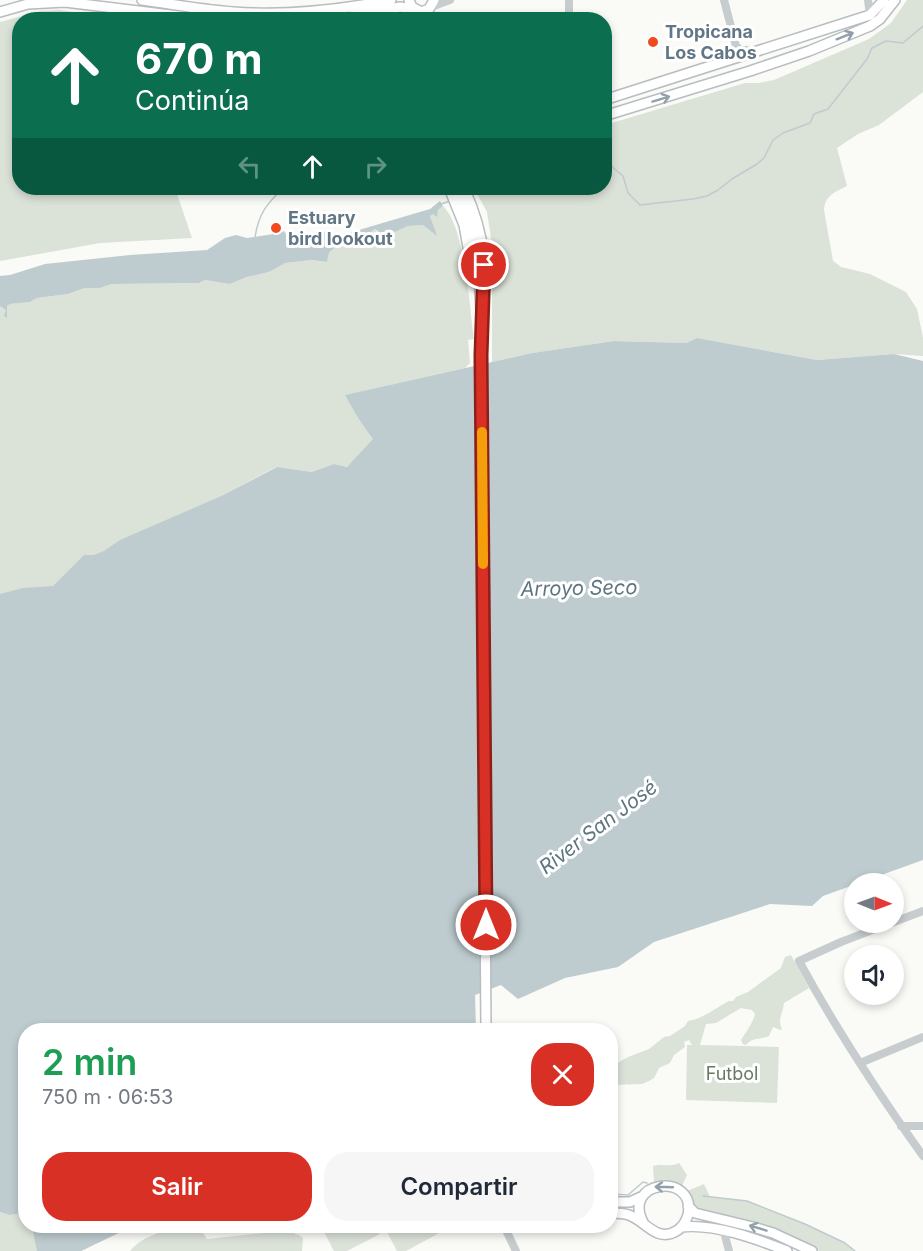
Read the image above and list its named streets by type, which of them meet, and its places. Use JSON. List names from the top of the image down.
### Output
{
  "water": ["Arroyo Seco", "River San José"],
  "parks": ["Futbol"],
  "places": ["Tropicana Los Cabos", "Estuary bird lookout"],
  "north": "right",
  "page": {
    "turn": ["670 m", "Continúa"],
    "heading": ["2 min", "750 m · 06:53"],
    "buttons": ["Salir", "Compartir"]
  }
}
